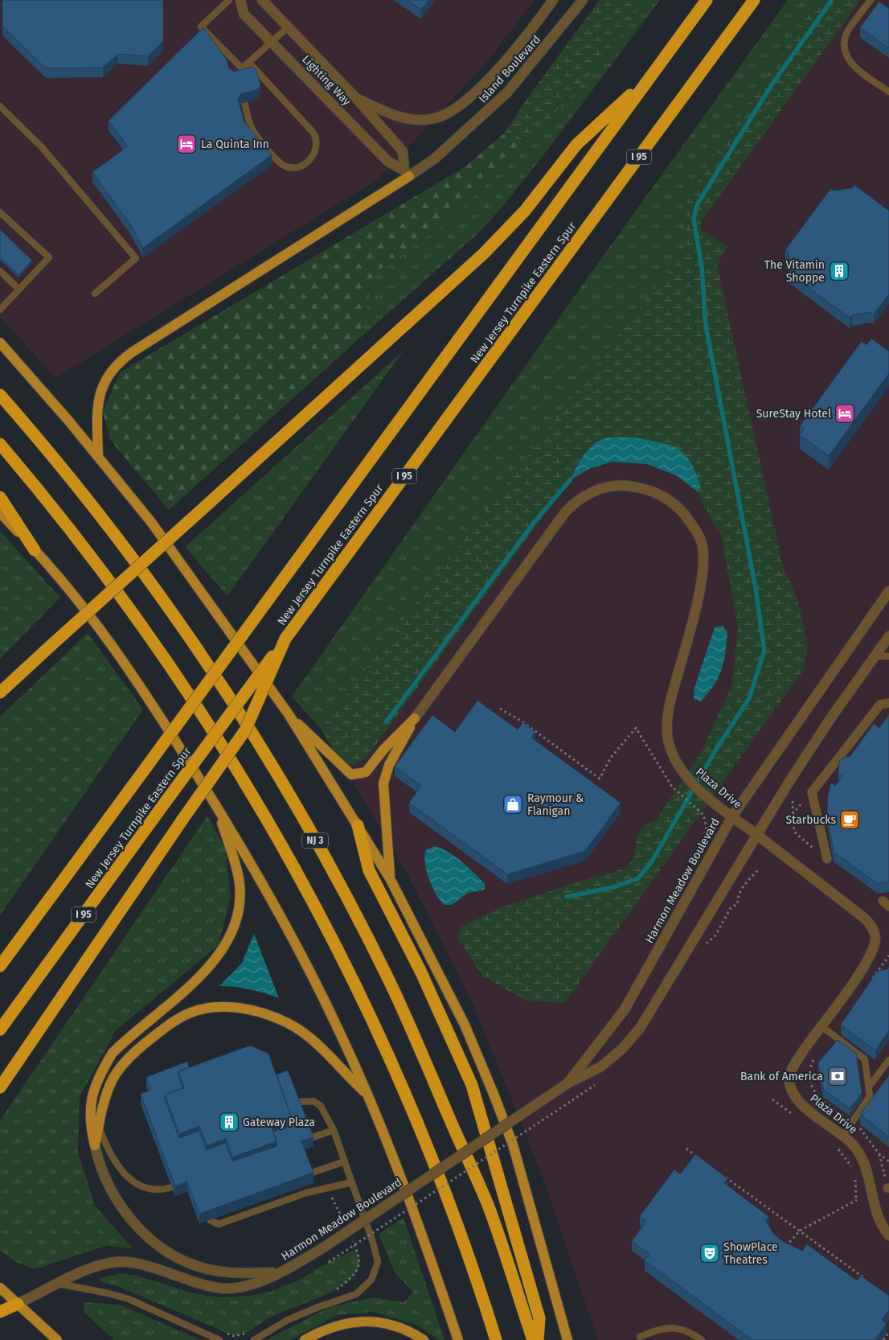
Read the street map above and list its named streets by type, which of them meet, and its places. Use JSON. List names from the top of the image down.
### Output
{
  "streets": {
    "highway": ["I 95", "New Jersey Turnpike Eastern Spur", "NJ 3"],
    "street": [
      "Island Boulevard",
      "Lighting Way",
      "Plaza Drive",
      "Harmon Meadow Boulevard"
    ]
  },
  "crossings": [
    ["Island Boulevard", "Lighting Way"],
    ["Plaza Drive", "Harmon Meadow Boulevard"]
  ],
  "places": {
    "hotel": ["La Quinta Inn", "SureStay Hotel"],
    "building": ["The Vitamin Shoppe", "Gateway Plaza"],
    "shop": ["Raymour & Flanigan"],
    "cafe": ["Starbucks"],
    "bank": ["Bank of America"],
    "theatre": ["ShowPlace Theatres"]
  }
}
